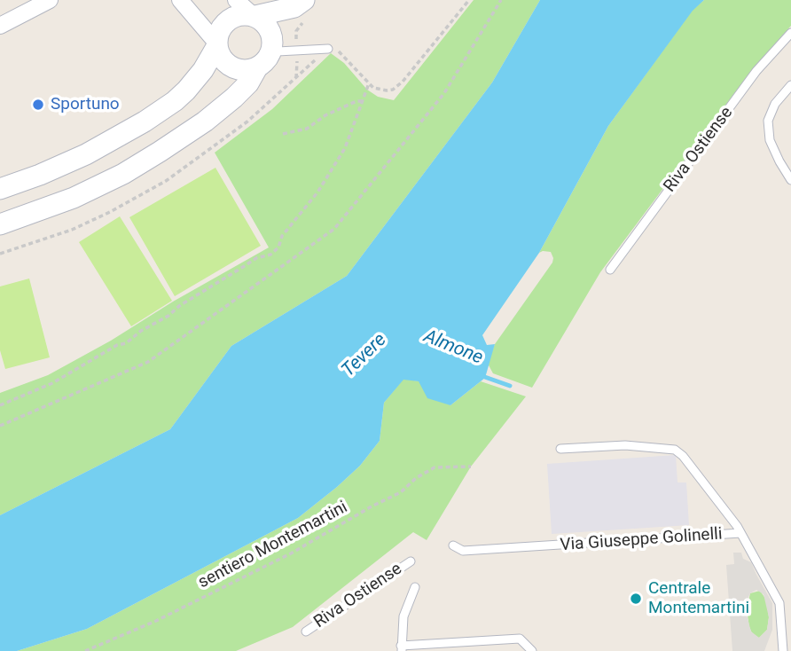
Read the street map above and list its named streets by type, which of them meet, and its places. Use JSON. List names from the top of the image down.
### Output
{
  "streets": {
    "lane": ["Riva Ostiense", "Via Giuseppe Golinelli"],
    "path": ["sentiero Montemartini"]
  },
  "water": ["Almone", "Tevere"],
  "places": ["Sportuno", "Centrale Montemartini"]
}
